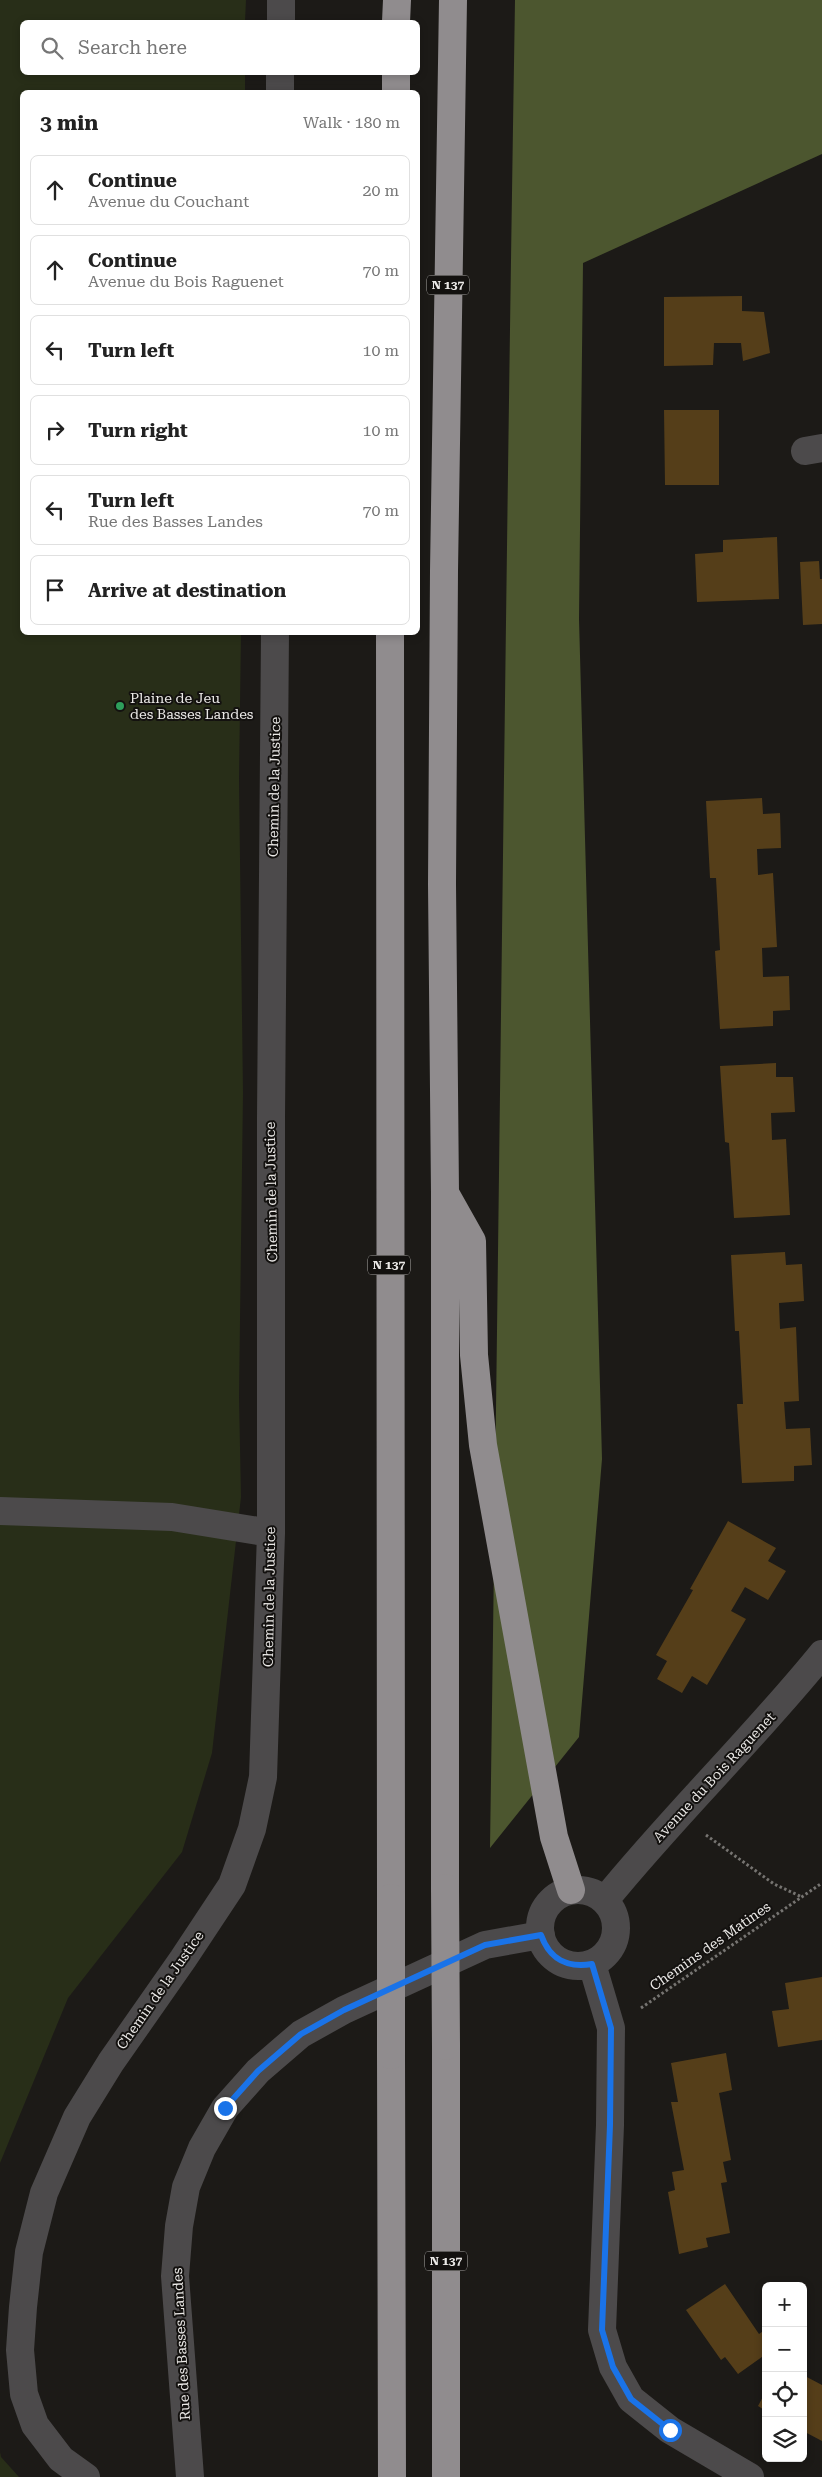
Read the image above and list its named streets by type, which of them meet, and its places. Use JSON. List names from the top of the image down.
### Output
{
  "streets": {
    "highway": ["N 137"],
    "street": ["Chemin de la Justice", "Avenue du Bois Raguenet", "Rue des Basses Landes"],
    "path": ["Chemins des Matines"]
  },
  "crossings": [
    ["Avenue du Bois Raguenet", "Rue des Basses Landes"]
  ],
  "places": ["Plaine de Jeu des Basses Landes"],
  "page": {
    "search": "Search here",
    "heading": ["3 min", "Walk · 180 m"],
    "list": [
      ["Continue", "Avenue du Couchant", "20 m"],
      ["Continue", "Avenue du Bois Raguenet", "70 m"],
      ["Turn left", "10 m"],
      ["Turn right", "10 m"],
      ["Turn left", "Rue des Basses Landes", "70 m"],
      "Arrive at destination"
    ],
    "map_buttons": ["+", "−"]
  }
}
